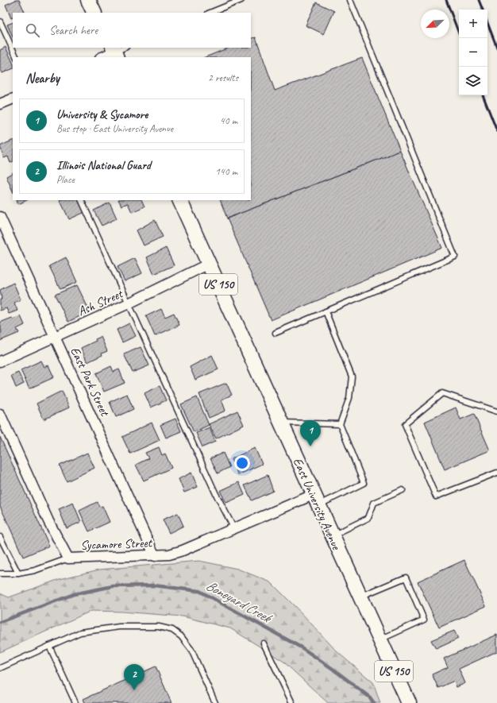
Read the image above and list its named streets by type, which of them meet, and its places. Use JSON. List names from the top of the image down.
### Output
{
  "streets": {
    "main road": ["US 150", "East University Avenue"],
    "street": ["Ash Street", "East Park Street", "Sycamore Street"]
  },
  "crossings": [
    ["Ash Street", "East Park Street"],
    ["Ash Street", "East University Avenue"],
    ["East Park Street", "Sycamore Street"],
    ["East University Avenue", "Sycamore Street"]
  ],
  "water": ["Boneyard Creek"],
  "north": "bottom left",
  "page": {
    "map_buttons": ["+", "−"],
    "search": "Search here",
    "heading": ["Nearby", "2 results"],
    "list": [
      {
        "mark": "1",
        "name": "University & Sycamore",
        "note": "Bus stop · East University Avenue",
        "value": "40 m"
      },
      {
        "mark": "2",
        "name": "Illinois National Guard",
        "note": "Place",
        "value": "140 m"
      }
    ],
    "pins": ["1", "2"]
  }
}
